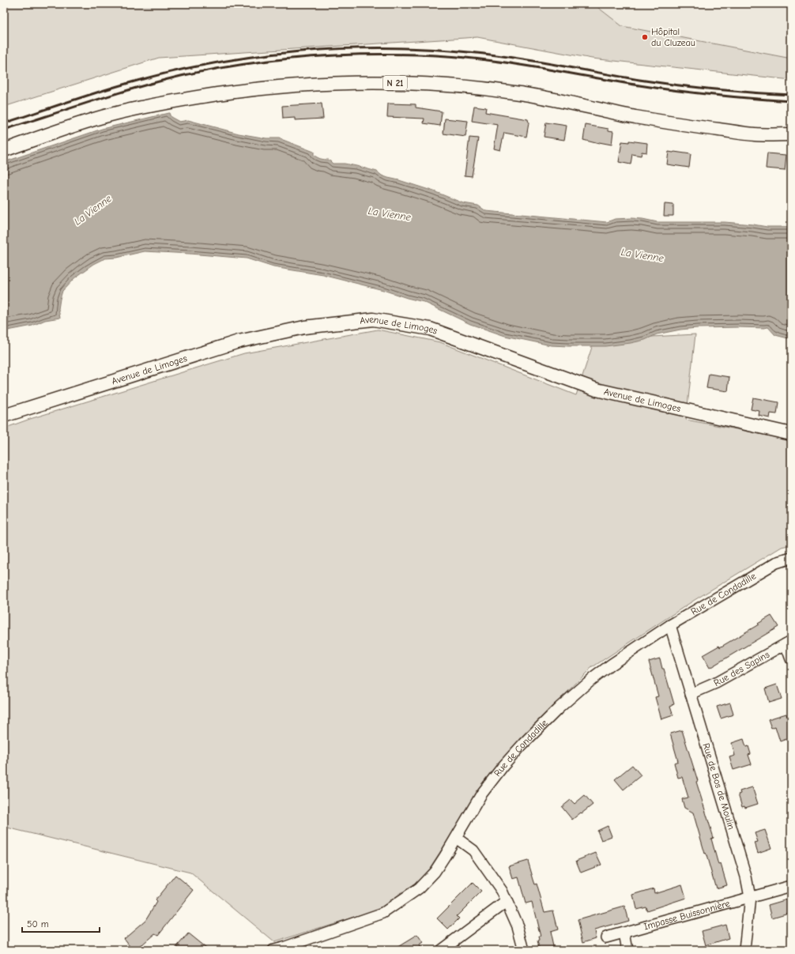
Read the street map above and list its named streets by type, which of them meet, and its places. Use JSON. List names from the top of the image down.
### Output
{
  "streets": {
    "main road": ["N 21", "Avenue de Limoges"],
    "street": [
      "Rue de Condadille",
      "Rue des Sapins",
      "Rue de Bos de Moulin",
      "Impasse Buissonnière"
    ]
  },
  "crossings": [
    ["Rue de Condadille", "Rue de Bos de Moulin"],
    ["Rue des Sapins", "Rue de Bos de Moulin"],
    ["Rue de Bos de Moulin", "Impasse Buissonnière"]
  ],
  "water": ["La Vienne"],
  "places": ["Hôpital du Cluzeau"],
  "scale_bar": "50 m"
}
